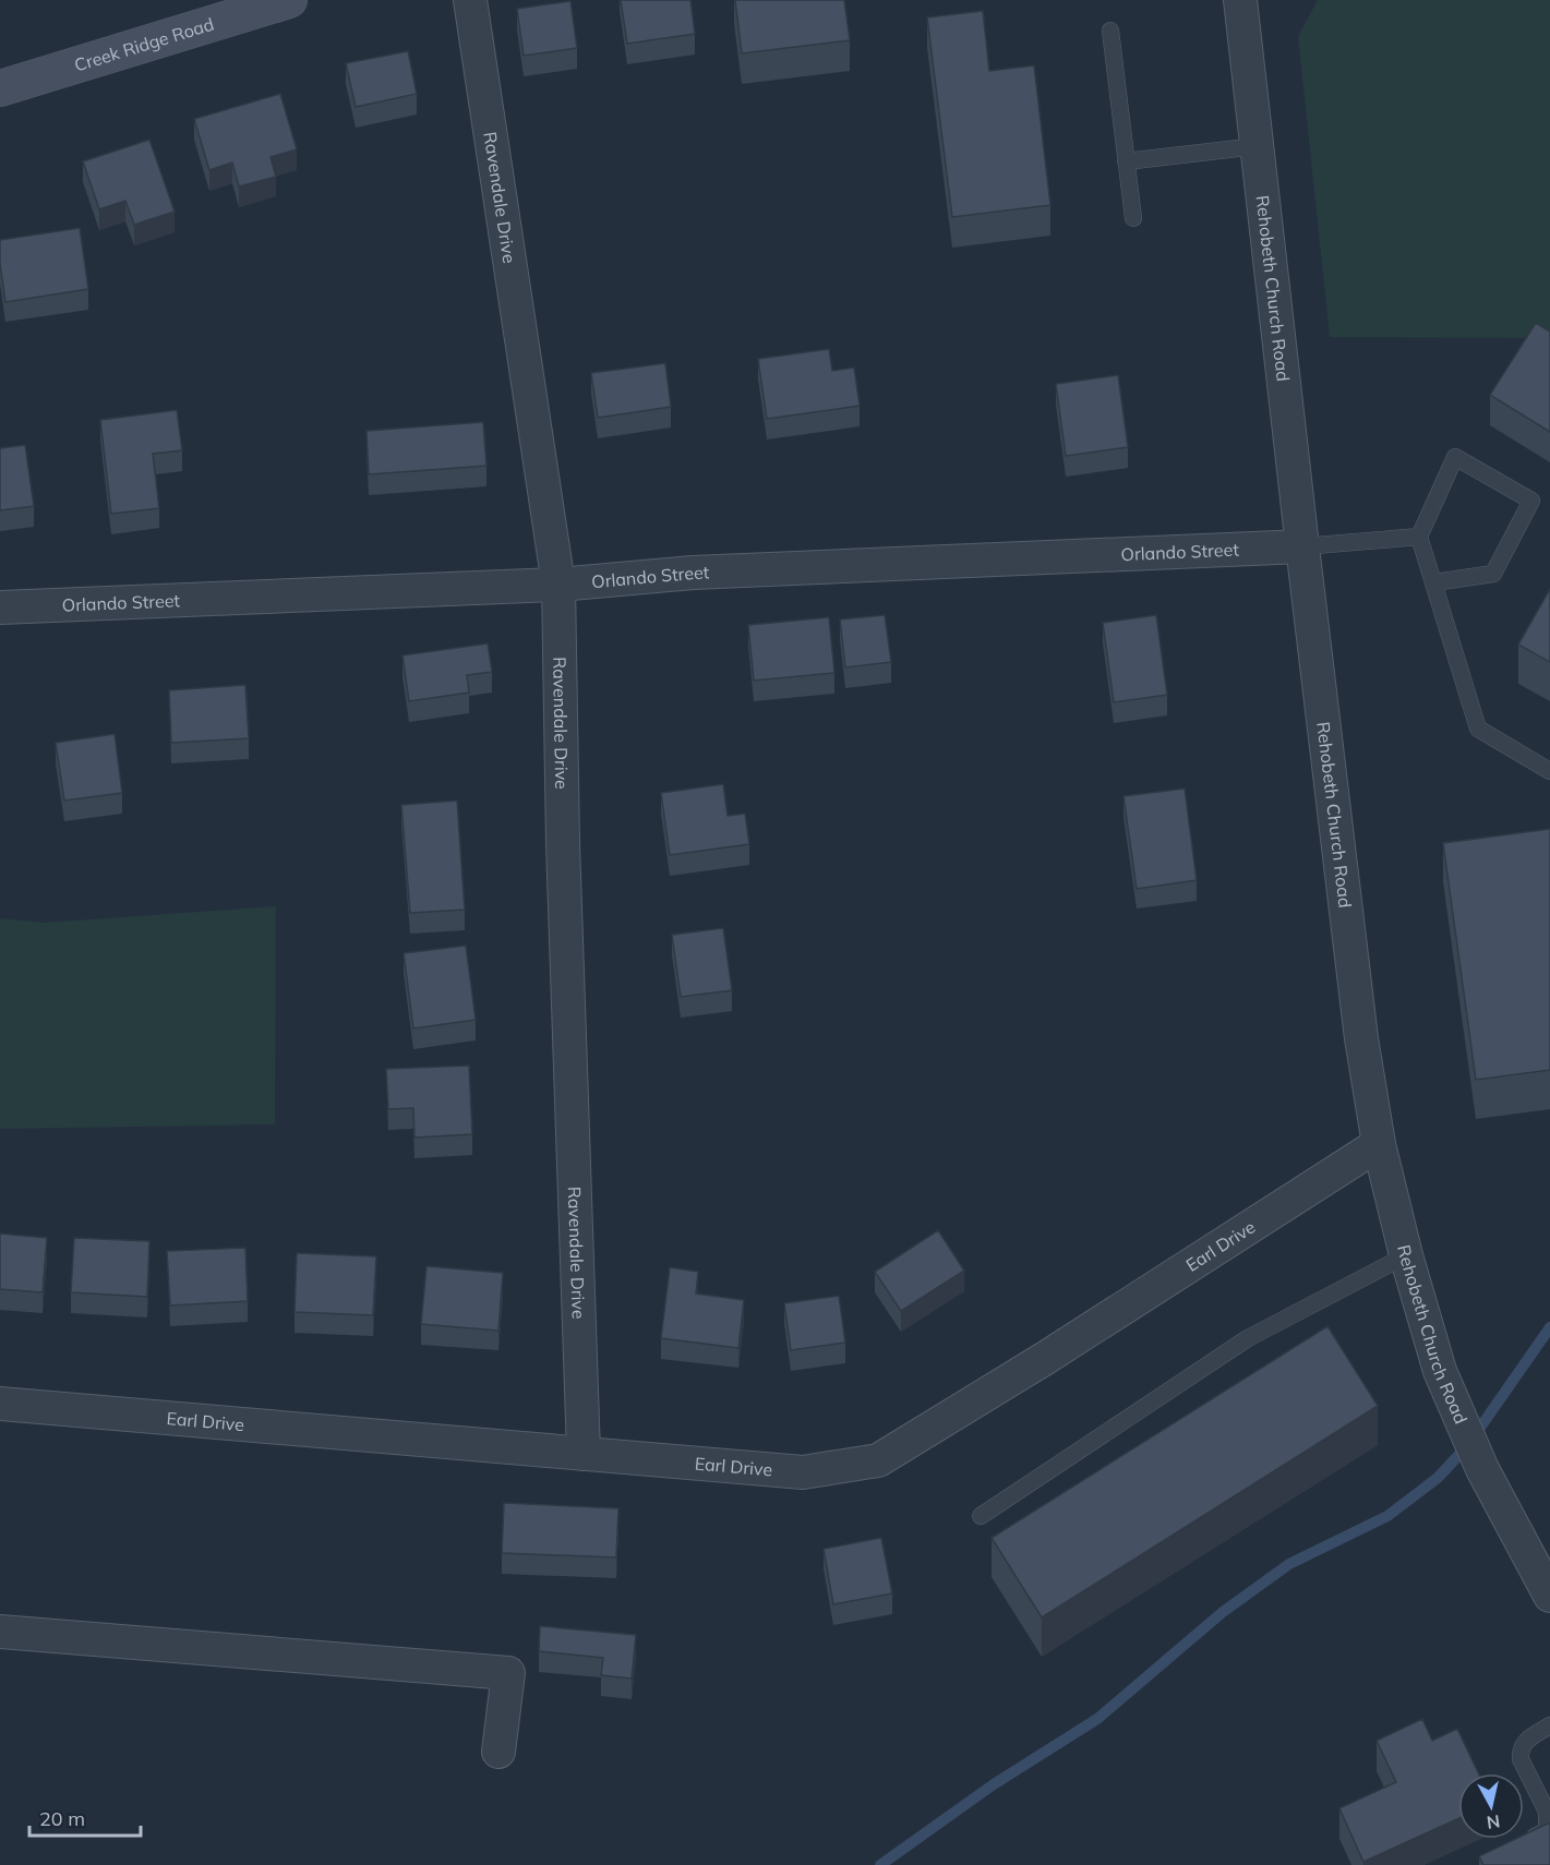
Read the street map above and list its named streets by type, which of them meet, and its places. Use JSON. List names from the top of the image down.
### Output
{
  "streets": {
    "main road": ["Creek Ridge Road"],
    "street": [
      "Ravendale Drive",
      "Rehobeth Church Road",
      "Orlando Street",
      "Earl Drive"
    ]
  },
  "crossings": [
    ["Ravendale Drive", "Orlando Street"],
    ["Ravendale Drive", "Earl Drive"],
    ["Rehobeth Church Road", "Orlando Street"],
    ["Rehobeth Church Road", "Earl Drive"]
  ],
  "scale_bar": "20 m",
  "north": "bottom"
}
